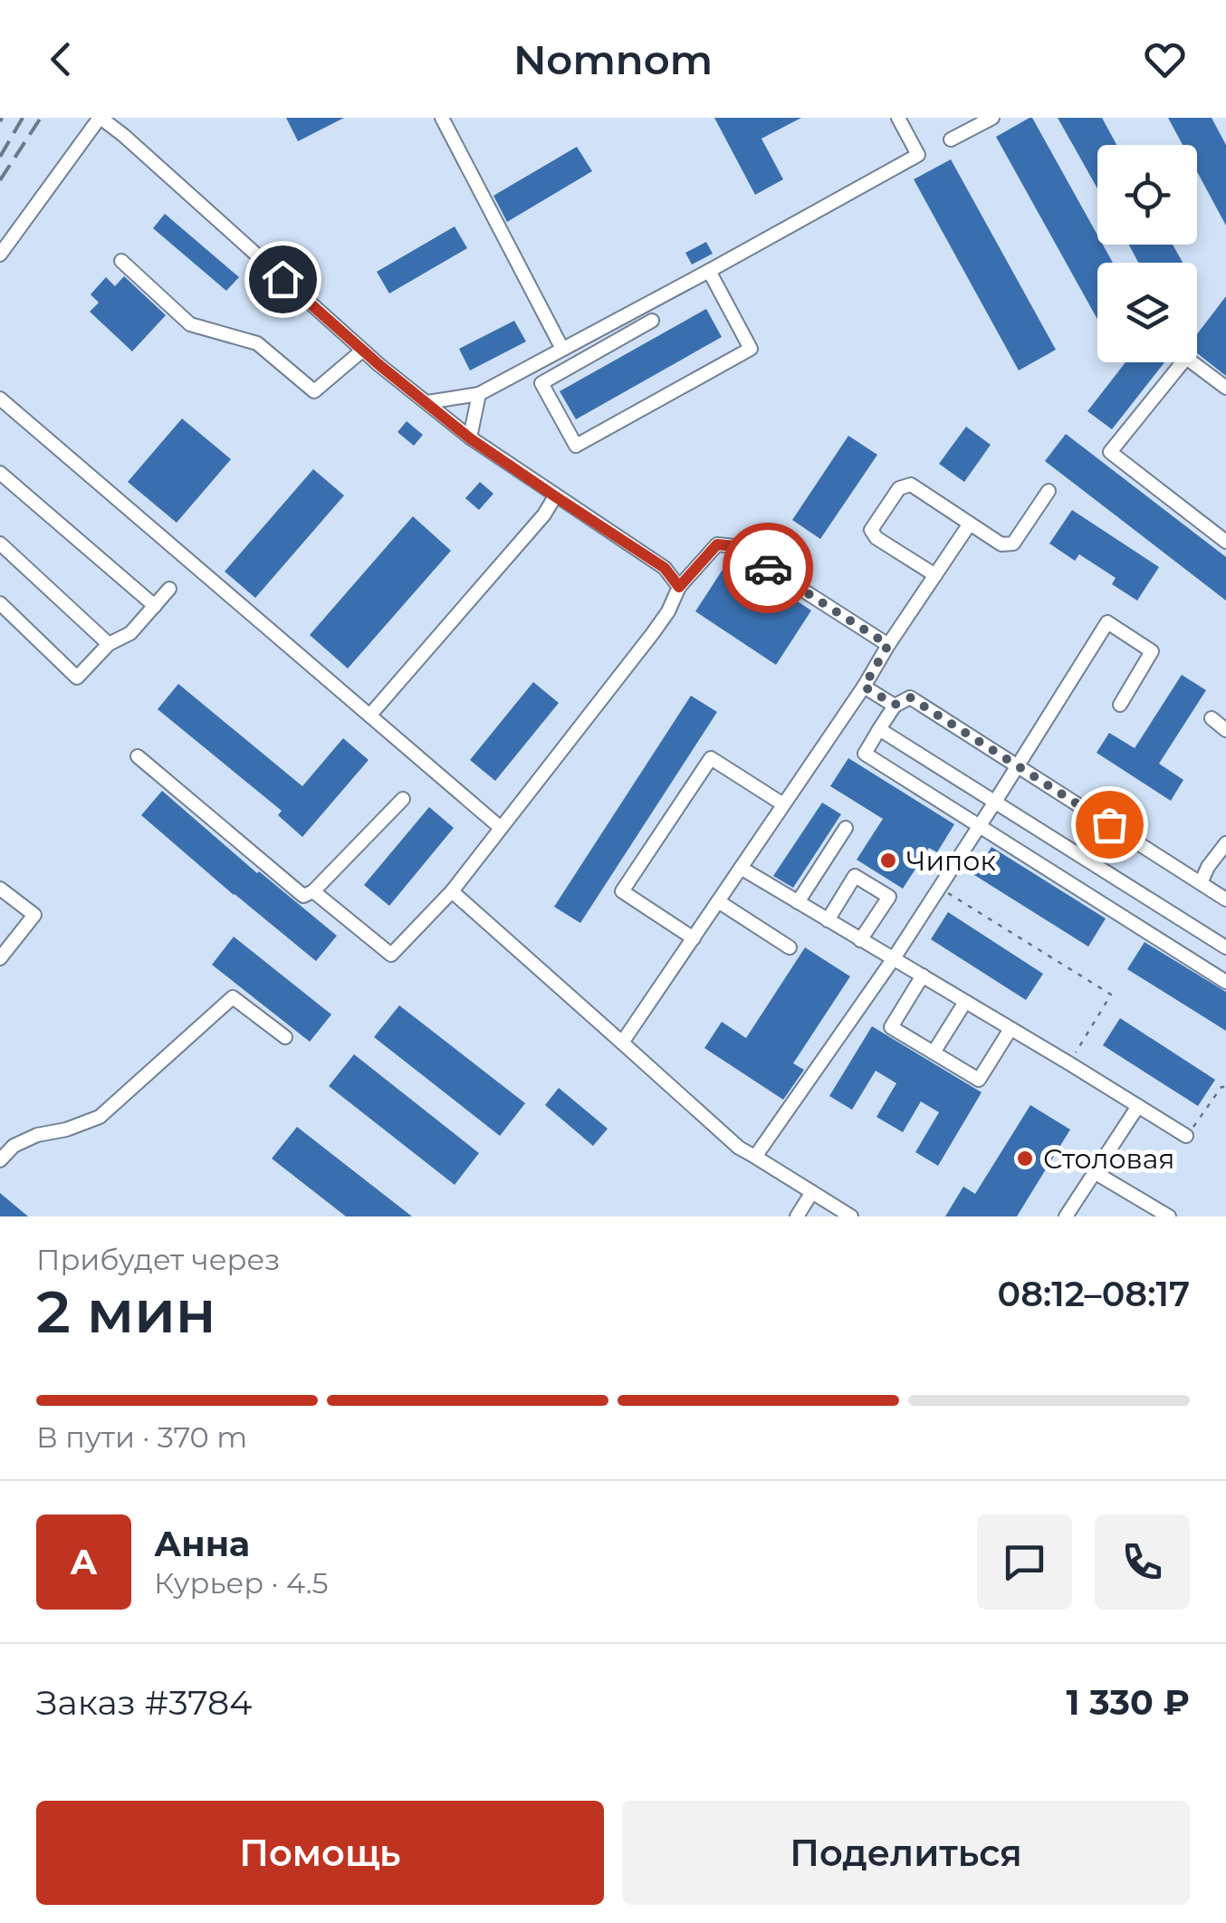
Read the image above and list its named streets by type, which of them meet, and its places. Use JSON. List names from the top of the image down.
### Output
{
  "places": ["Чипок", "Столовая"],
  "page": {
    "header": "Nomnom",
    "heading": ["2 мин", "Прибудет через", "08:12–08:17"],
    "panel": [
      "Анна",
      "Курьер · 4.5",
      "Заказ #3784",
      "1 330 ₽"
    ],
    "bar": "В пути · 370 m",
    "round": "А",
    "buttons": ["Помощь", "Поделиться"]
  }
}
